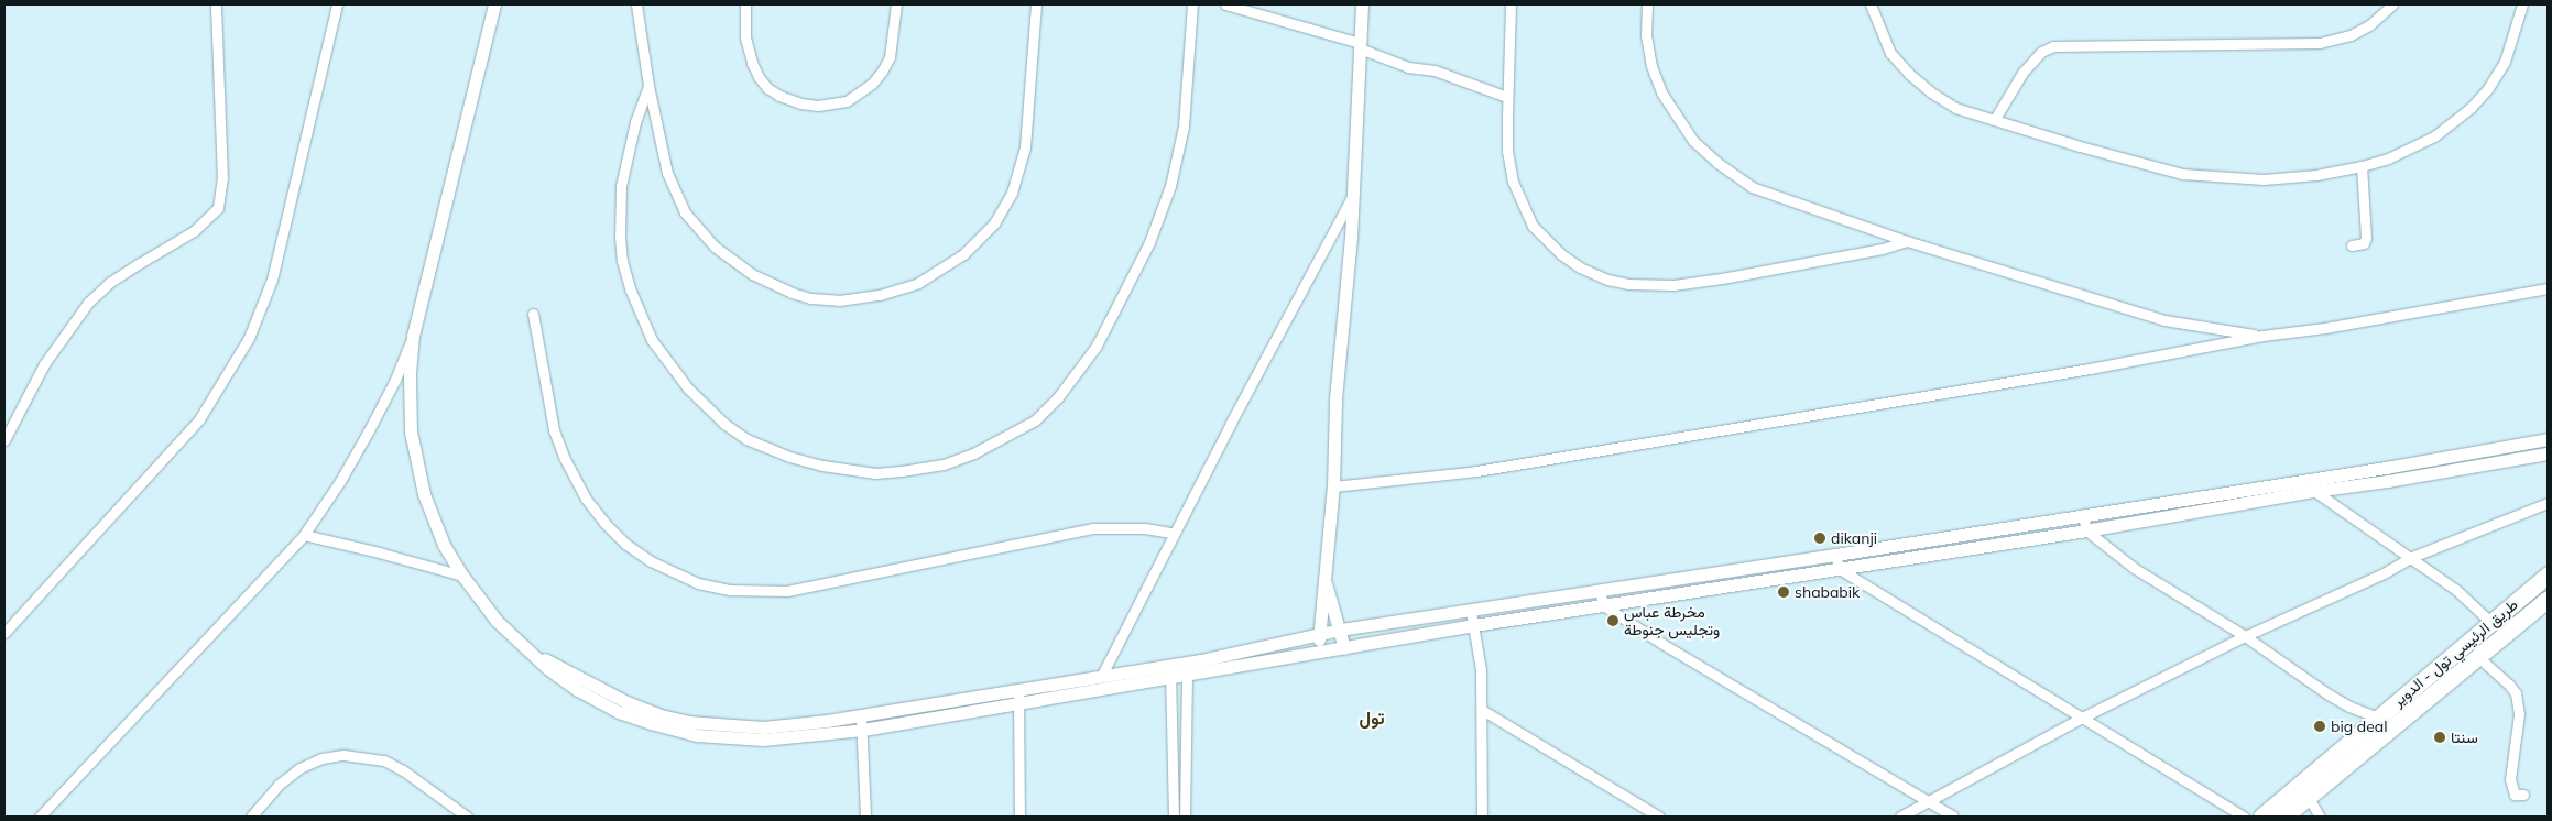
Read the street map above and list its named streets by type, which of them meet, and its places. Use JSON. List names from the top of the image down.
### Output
{
  "streets": {
    "main road": ["طريق الرئيسي تول - الدوير"]
  },
  "districts": ["تول"],
  "places": [
    "dikanji",
    "shababik",
    "مخرطة عباس وتجليس جنوطة",
    "big deal",
    "سنتا"
  ]
}
